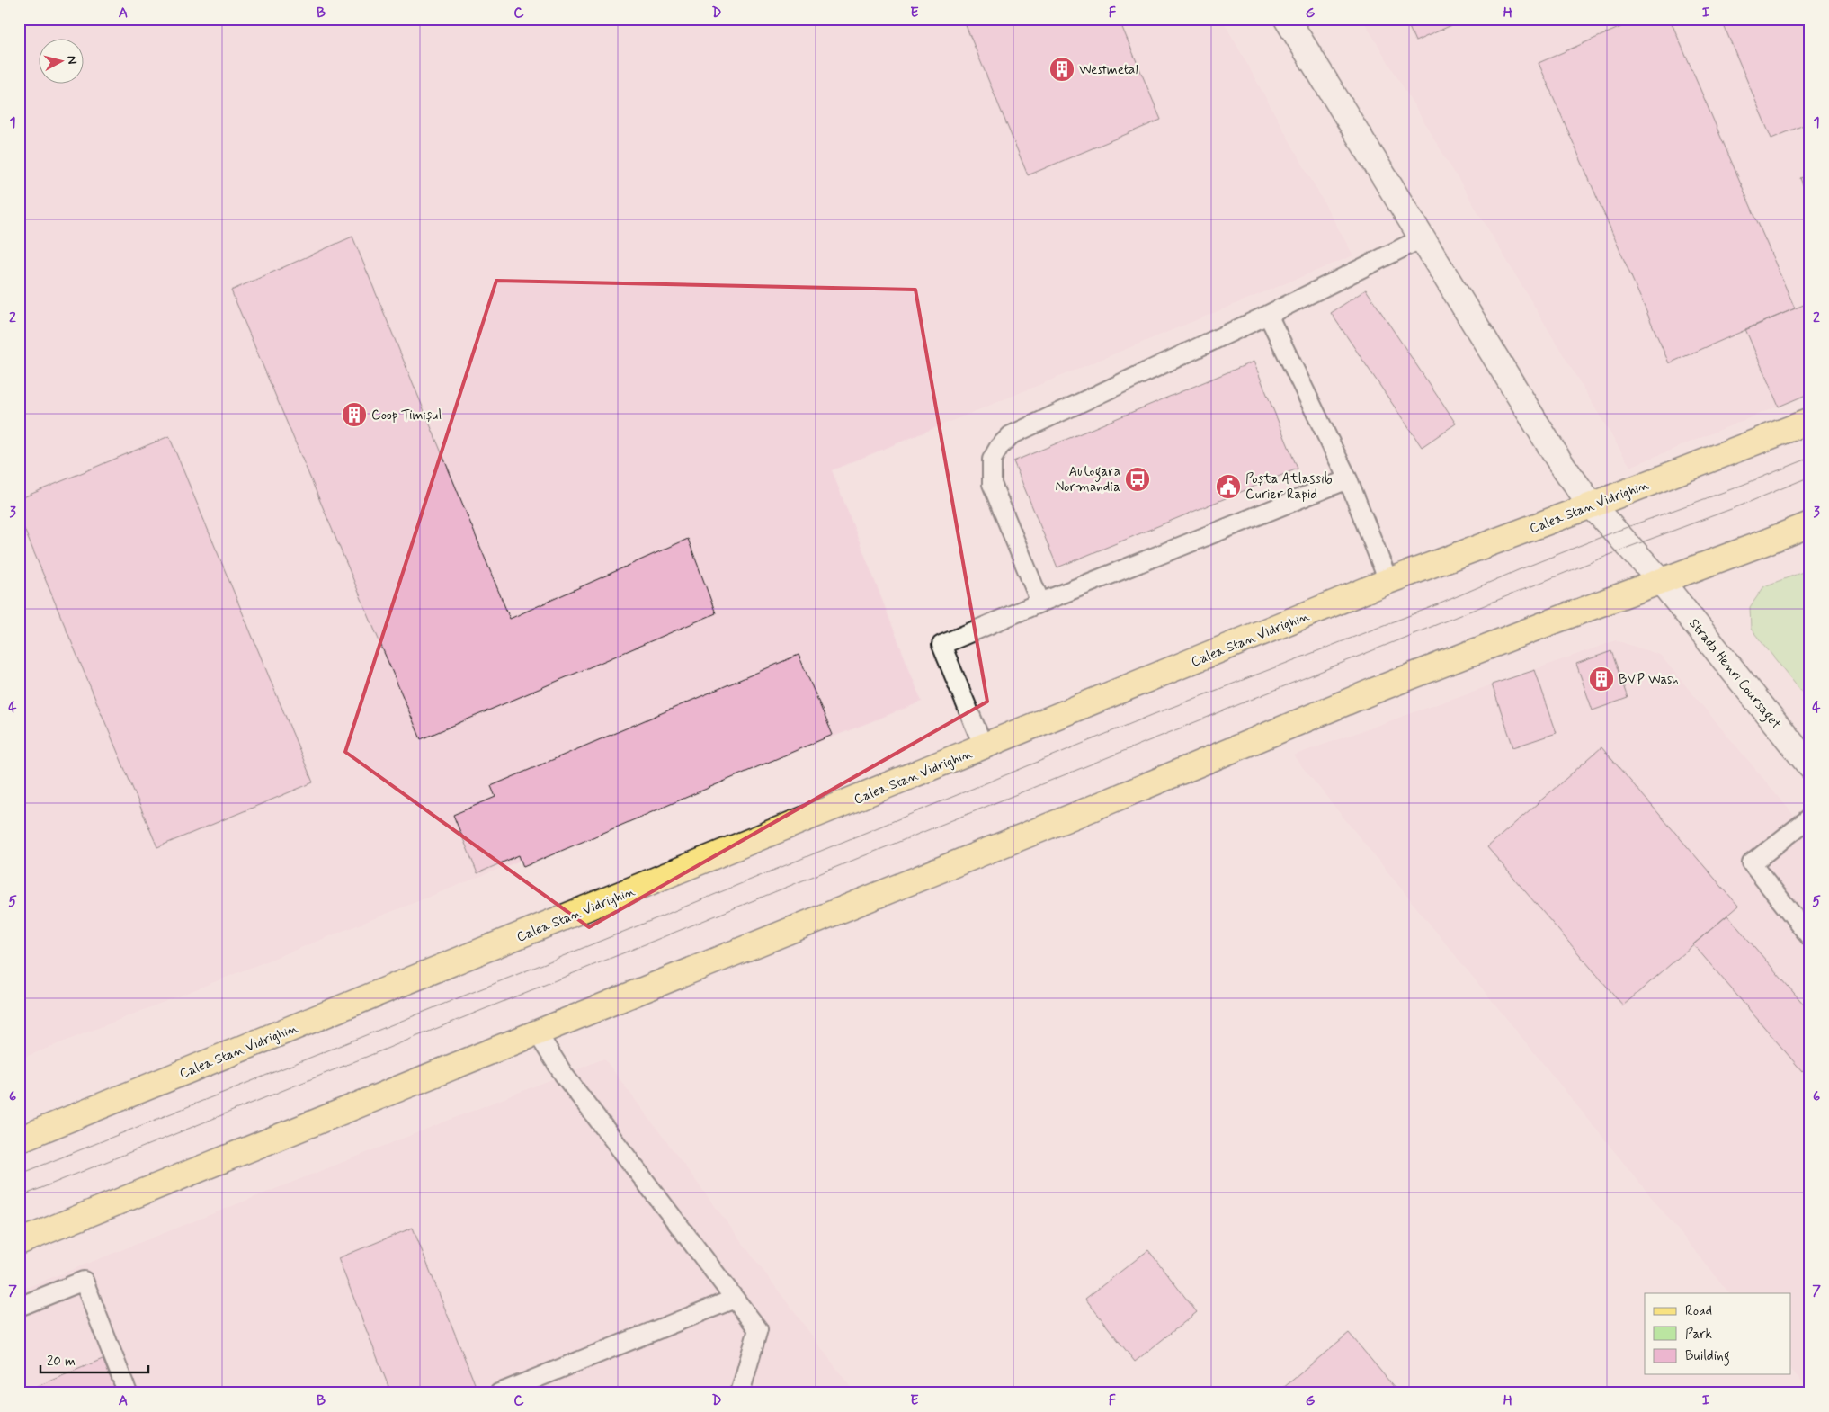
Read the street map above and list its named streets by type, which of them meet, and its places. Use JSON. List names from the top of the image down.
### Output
{
  "streets": {
    "main road": ["Calea Stan Vidrighin"],
    "street": ["Strada Henri Coursaget"]
  },
  "crossings": [
    ["Calea Stan Vidrighin", "Strada Henri Coursaget"]
  ],
  "places": {
    "building": ["Westmetal", "Coop Timișul", "BVP Wash"],
    "bus stop": ["Autogara Normandia"],
    "public building": ["Poșta Atlassib Curier Rapid"]
  },
  "legend": ["Road", "Park", "Building"],
  "scale_bar": "20 m",
  "north": "right",
  "grid": {
    "columns": [
      "A",
      "B",
      "C",
      "D",
      "E",
      "F",
      "G",
      "H",
      "I"
    ],
    "rows": [
      "1",
      "2",
      "3",
      "4",
      "5",
      "6",
      "7"
    ]
  }
}
